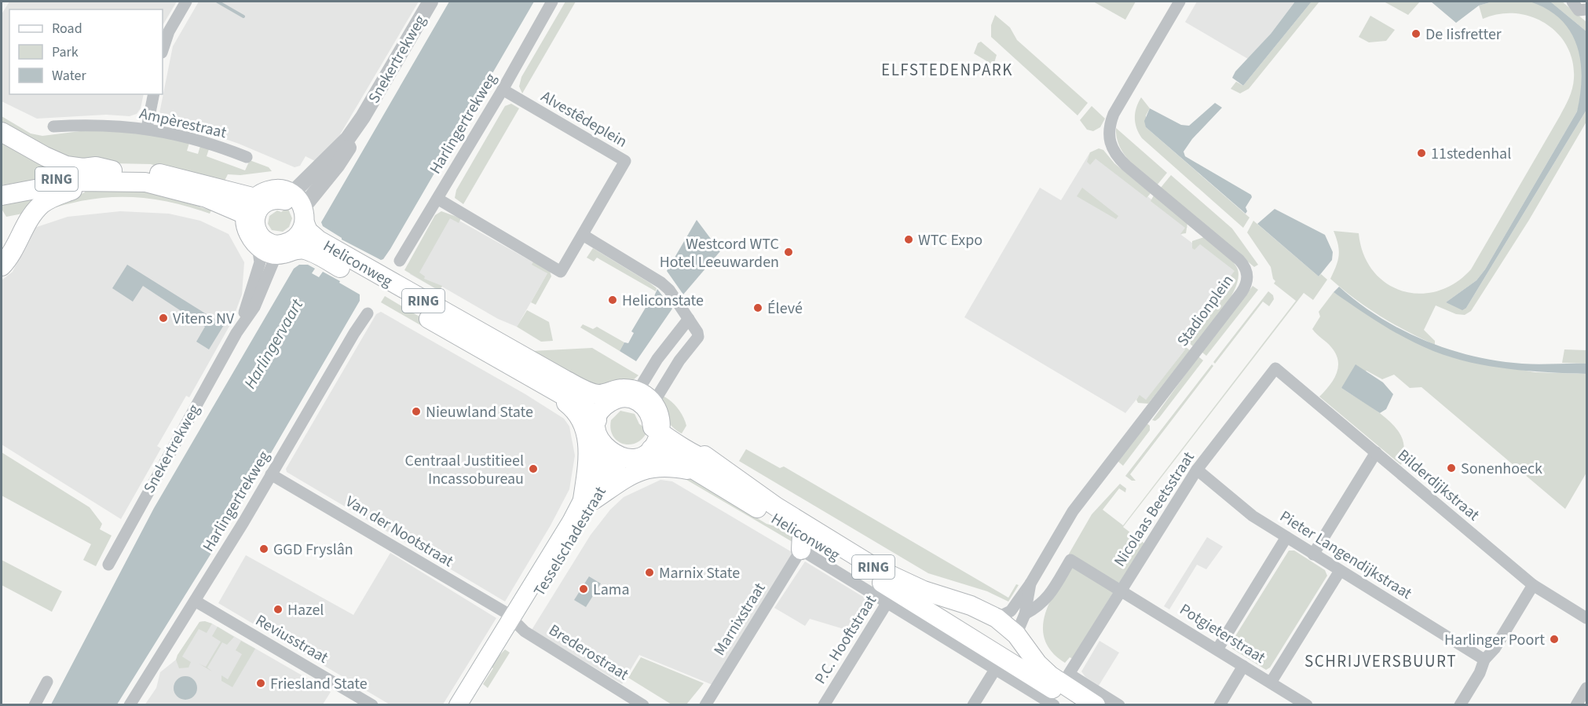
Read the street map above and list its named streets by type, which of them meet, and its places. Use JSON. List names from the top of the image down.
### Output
{
  "streets": {
    "main road": ["RING", "Heliconweg", "Tesselschadestraat"],
    "street": [
      "Snekertrekweg",
      "Alvestêdeplein",
      "Ampèrestraat",
      "Harlingertrekweg",
      "Stadionplein",
      "Bilderdijkstraat",
      "Nicolaas Beetsstraat",
      "Van der Nootstraat",
      "Pieter Langendijkstraat",
      "Marnixstraat",
      "Potgieterstraat",
      "Reviusstraat",
      "P.C. Hooftstraat",
      "Brederostraat"
    ]
  },
  "crossings": [
    ["Snekertrekweg", "RING"],
    ["Snekertrekweg", "Heliconweg"],
    ["Alvestêdeplein", "Harlingertrekweg"],
    ["Harlingertrekweg", "Van der Nootstraat"],
    ["Harlingertrekweg", "Reviusstraat"],
    ["RING", "Heliconweg"],
    ["Heliconweg", "Stadionplein"],
    ["Heliconweg", "Marnixstraat"],
    ["Heliconweg", "P.C. Hooftstraat"],
    ["Stadionplein", "Potgieterstraat"],
    ["Bilderdijkstraat", "Nicolaas Beetsstraat"],
    ["Nicolaas Beetsstraat", "Pieter Langendijkstraat"],
    ["Nicolaas Beetsstraat", "Potgieterstraat"],
    ["Van der Nootstraat", "Tesselschadestraat"],
    ["Van der Nootstraat", "Brederostraat"],
    ["Tesselschadestraat", "Brederostraat"]
  ],
  "districts": ["ELFSTEDENPARK", "SCHRIJVERSBUURT"],
  "water": ["Harlingervaart"],
  "places": [
    "De Iisfretter",
    "11stedenhal",
    "WTC Expo",
    "Westcord WTC Hotel Leeuwarden",
    "Heliconstate",
    "Élevé",
    "Vitens NV",
    "Nieuwland State",
    "Sonenhoeck",
    "Centraal Justitieel Incassobureau",
    "GGD Fryslân",
    "Marnix State",
    "Lama",
    "Hazel",
    "Harlinger Poort",
    "Friesland State"
  ],
  "legend": ["Road", "Park", "Water"]
}
